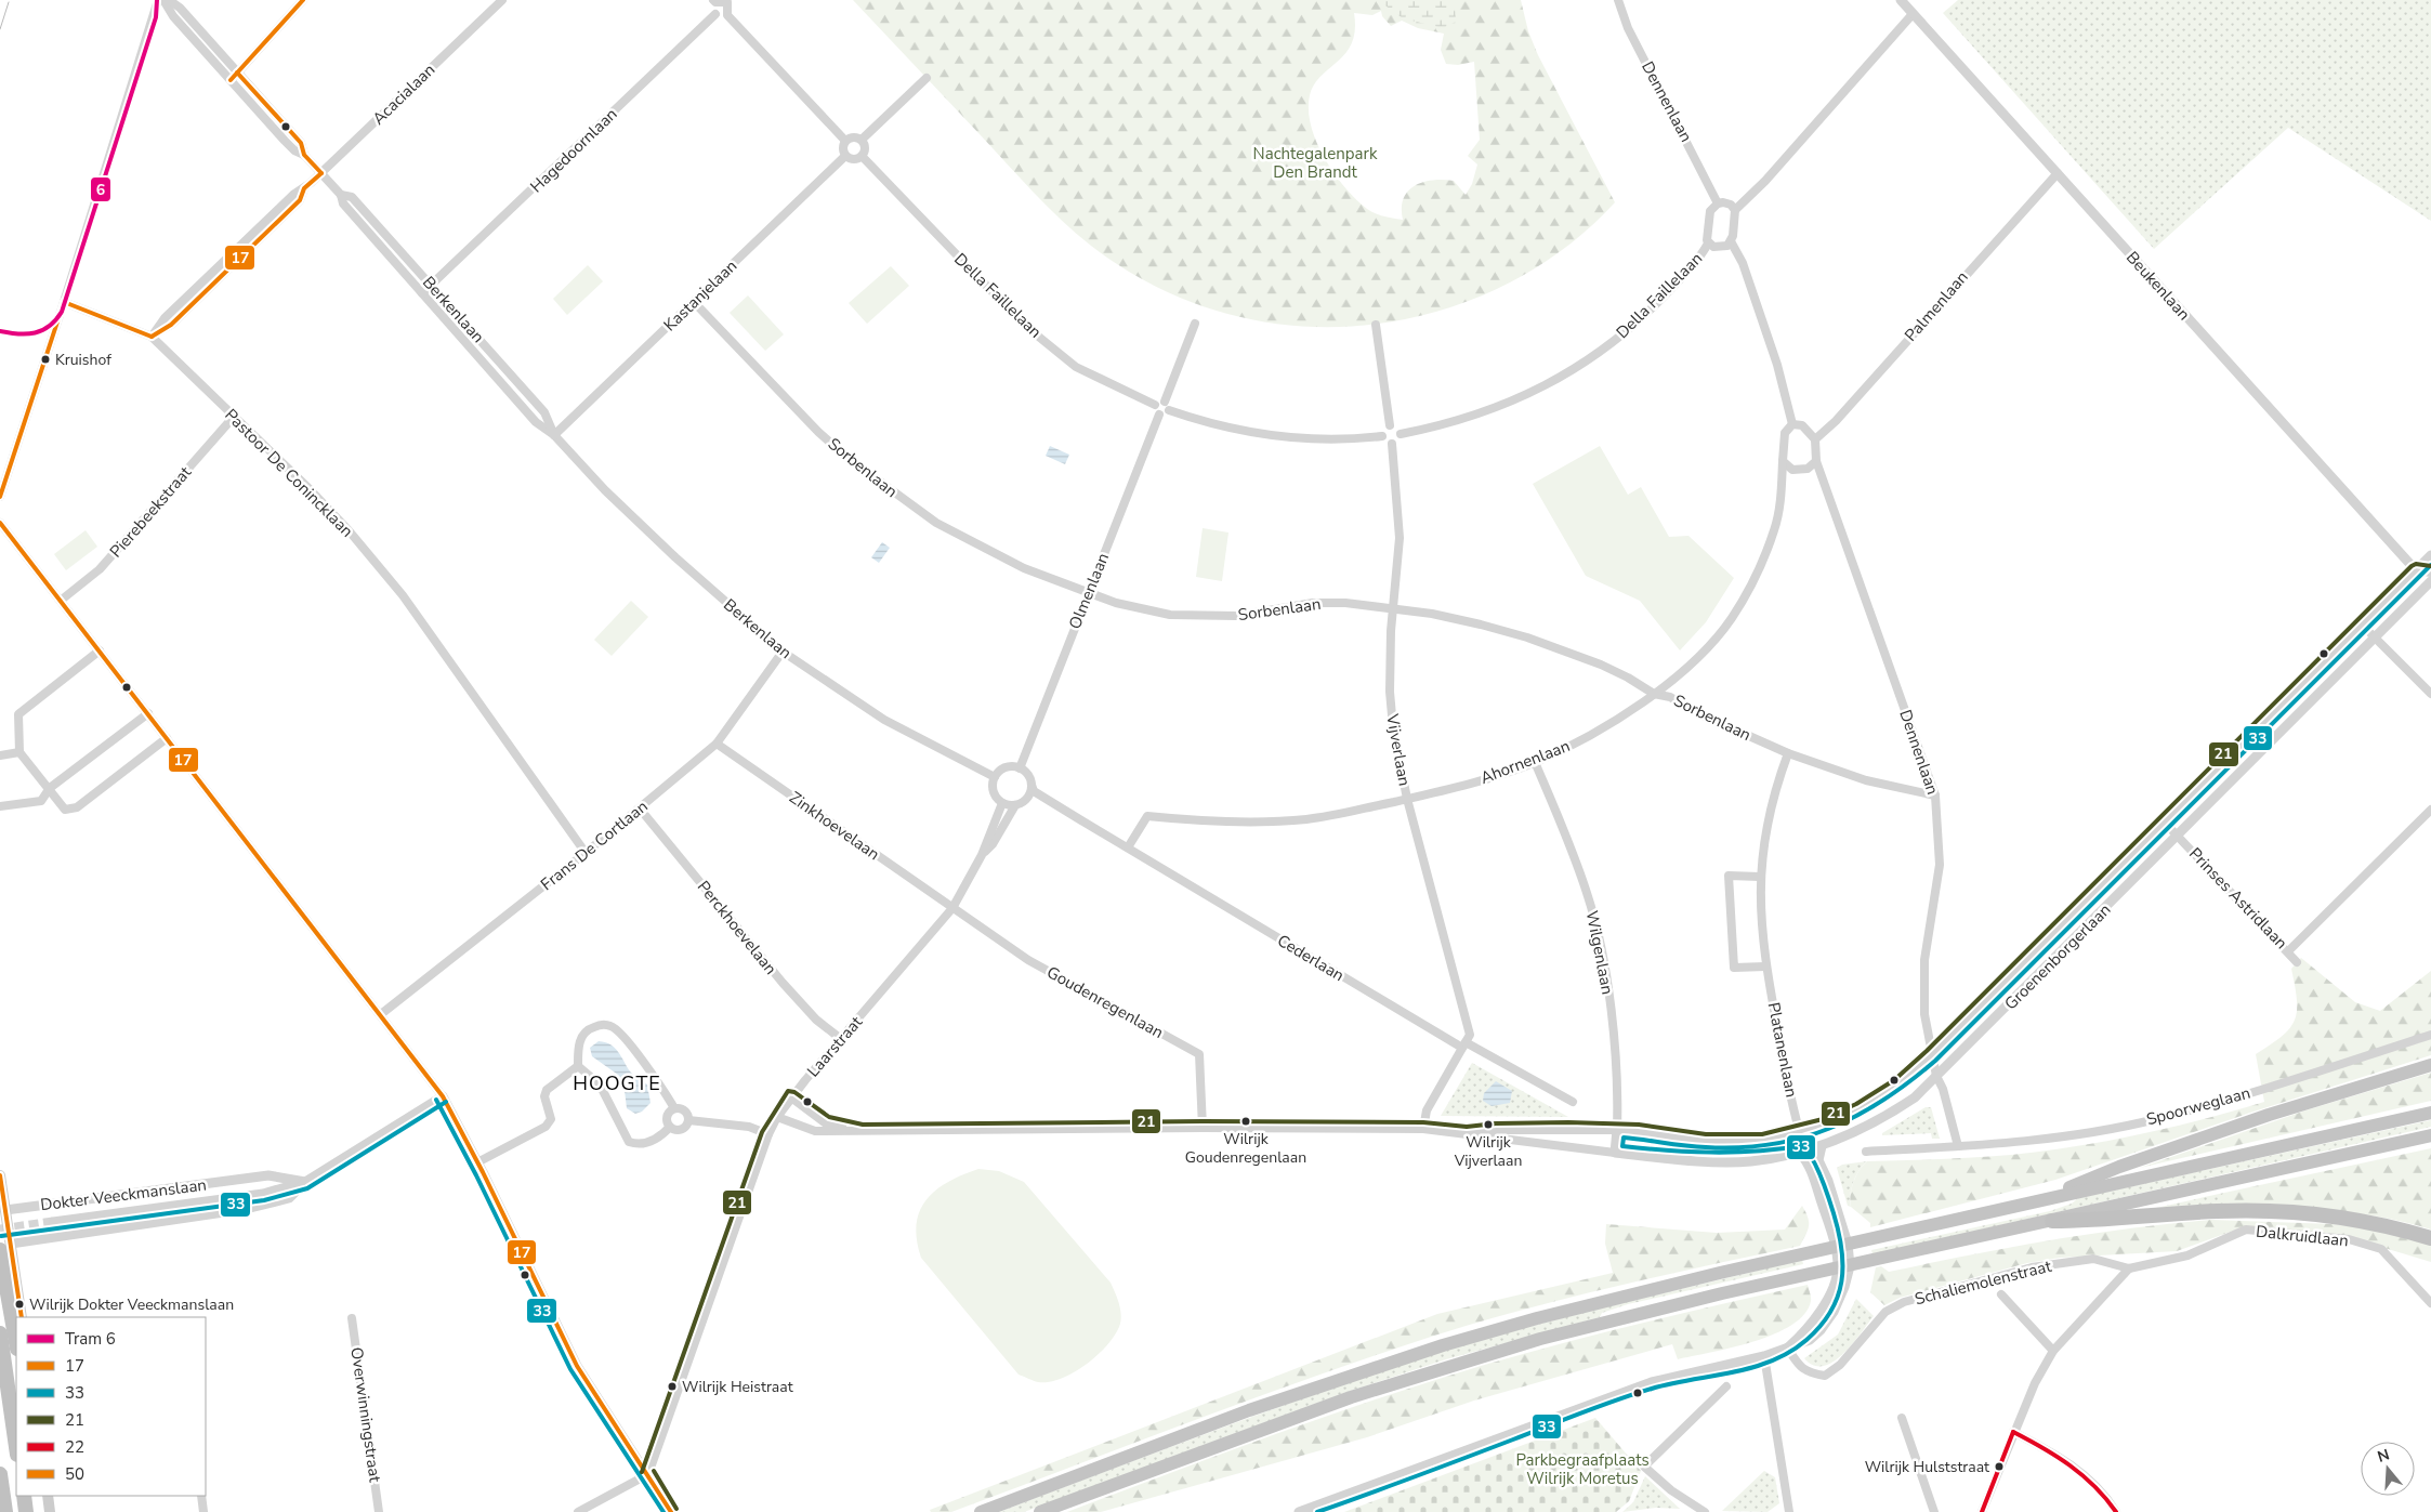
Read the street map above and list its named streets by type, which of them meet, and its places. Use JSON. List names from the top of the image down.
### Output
{
  "streets": {
    "street": [
      "Acacialaan",
      "Dennenlaan",
      "Hagedoornlaan",
      "Beukenlaan",
      "Kastanjelaan",
      "Della Faillelaan",
      "Palmenlaan",
      "Berkenlaan",
      "Sorbenlaan",
      "Pastoor De Conincklaan",
      "Pierebeekstraat",
      "Olmenlaan",
      "Vijverlaan",
      "Ahornenlaan",
      "Zinkhoevelaan",
      "Frans De Cortlaan",
      "Prinses Astridlaan",
      "Perckhoevelaan",
      "Wilgenlaan",
      "Groenenborgerlaan",
      "Cederlaan",
      "Goudenregenlaan",
      "Laarstraat",
      "Platanenlaan",
      "Spoorweglaan",
      "Dokter Veeckmanslaan",
      "Dalkruidlaan",
      "Schaliemolenstraat",
      "Overwinningstraat"
    ]
  },
  "crossings": [
    ["Acacialaan", "Berkenlaan"],
    ["Acacialaan", "Pastoor De Conincklaan"],
    ["Dennenlaan", "Palmenlaan"],
    ["Dennenlaan", "Sorbenlaan"],
    ["Dennenlaan", "Ahornenlaan"],
    ["Dennenlaan", "Groenenborgerlaan"],
    ["Hagedoornlaan", "Berkenlaan"],
    ["Beukenlaan", "Palmenlaan"],
    ["Beukenlaan", "Groenenborgerlaan"],
    ["Kastanjelaan", "Della Faillelaan"],
    ["Kastanjelaan", "Berkenlaan"],
    ["Kastanjelaan", "Sorbenlaan"],
    ["Della Faillelaan", "Olmenlaan"],
    ["Della Faillelaan", "Vijverlaan"],
    ["Palmenlaan", "Ahornenlaan"],
    ["Berkenlaan", "Olmenlaan"],
    ["Berkenlaan", "Frans De Cortlaan"],
    ["Berkenlaan", "Cederlaan"],
    ["Berkenlaan", "Laarstraat"],
    ["Sorbenlaan", "Olmenlaan"],
    ["Sorbenlaan", "Vijverlaan"],
    ["Sorbenlaan", "Ahornenlaan"],
    ["Sorbenlaan", "Platanenlaan"],
    ["Pastoor De Conincklaan", "Pierebeekstraat"],
    ["Pastoor De Conincklaan", "Frans De Cortlaan"],
    ["Olmenlaan", "Cederlaan"],
    ["Olmenlaan", "Laarstraat"],
    ["Vijverlaan", "Ahornenlaan"],
    ["Vijverlaan", "Cederlaan"],
    ["Ahornenlaan", "Wilgenlaan"],
    ["Ahornenlaan", "Cederlaan"],
    ["Zinkhoevelaan", "Frans De Cortlaan"],
    ["Zinkhoevelaan", "Goudenregenlaan"],
    ["Zinkhoevelaan", "Laarstraat"],
    ["Frans De Cortlaan", "Perckhoevelaan"],
    ["Prinses Astridlaan", "Groenenborgerlaan"],
    ["Perckhoevelaan", "Laarstraat"],
    ["Wilgenlaan", "Groenenborgerlaan"],
    ["Groenenborgerlaan", "Platanenlaan"],
    ["Cederlaan", "Laarstraat"],
    ["Goudenregenlaan", "Laarstraat"],
    ["Dalkruidlaan", "Schaliemolenstraat"]
  ],
  "districts": ["HOOGTE"],
  "parks": ["Nachtegalenpark Den Brandt", "Parkbegraafplaats Wilrijk Moretus"],
  "places": [
    "Kruishof",
    "Wilrijk Goudenregenlaan",
    "Wilrijk Vijverlaan",
    "Wilrijk Dokter Veeckmanslaan",
    "Wilrijk Heistraat",
    "Wilrijk Hulststraat"
  ],
  "lines": [
    "tram line 6",
    "transit line 17",
    "transit line 21",
    "transit line 33",
    "transit line 50",
    "transit line 22"
  ],
  "legend": [
    "Tram 6",
    "17",
    "33",
    "21",
    "22",
    "50"
  ],
  "north": "top"
}
